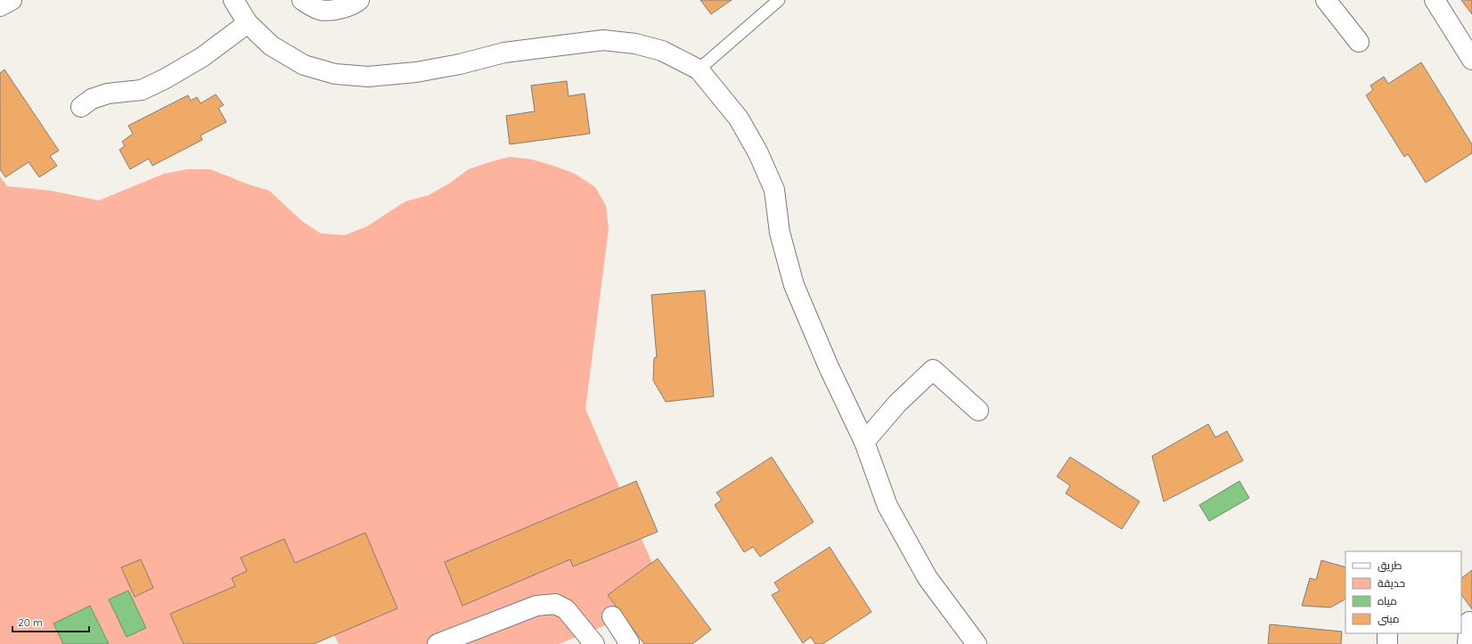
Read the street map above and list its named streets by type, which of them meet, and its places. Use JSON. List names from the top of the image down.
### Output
{
  "legend": [
    "طريق",
    "حديقة",
    "مياه",
    "مبنى"
  ],
  "scale_bar": "20 m"
}
